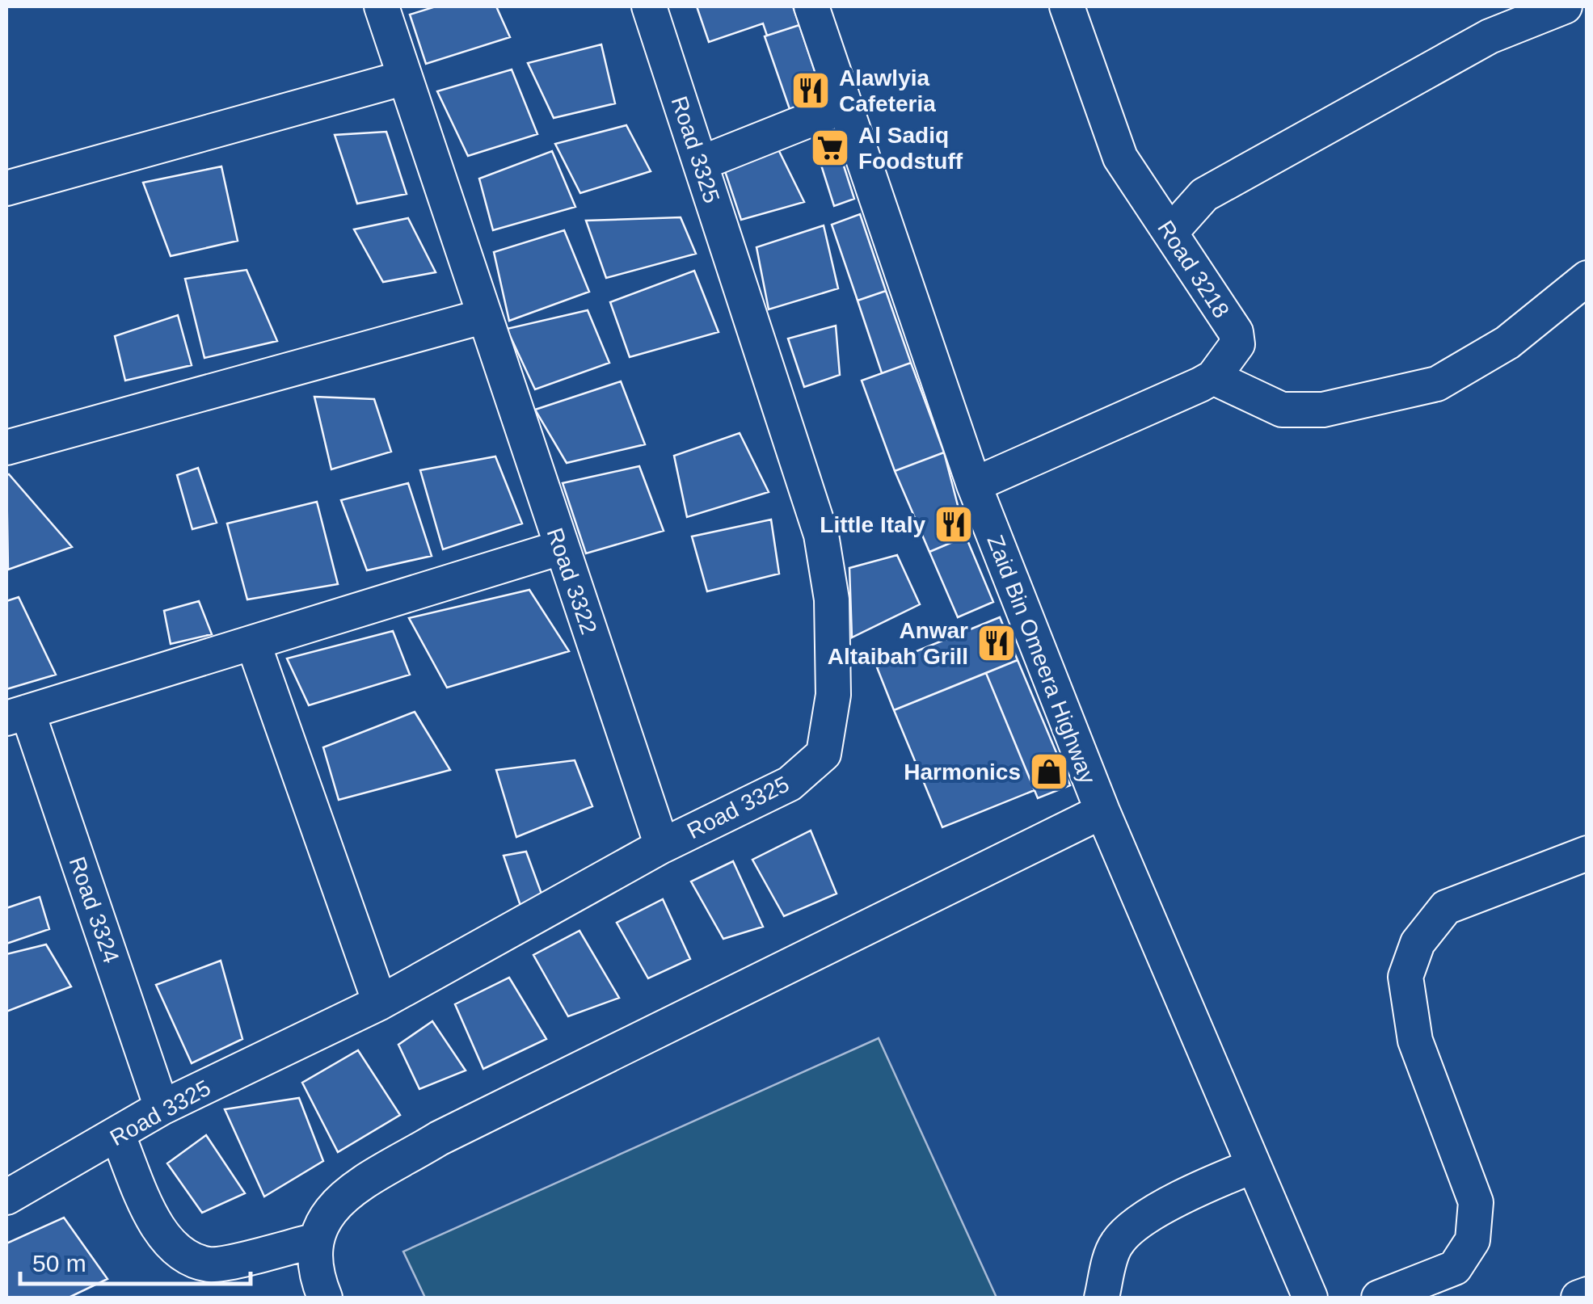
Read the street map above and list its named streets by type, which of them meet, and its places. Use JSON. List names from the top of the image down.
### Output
{
  "streets": {
    "street": [
      "Road 3325",
      "Road 3218",
      "Road 3322",
      "Zaid Bin Omeera Highway",
      "Road 3324"
    ]
  },
  "crossings": [
    ["Road 3325", "Road 3322"],
    ["Road 3325", "Road 3324"],
    ["Road 3218", "Zaid Bin Omeera Highway"],
    ["Road 3322", "Road 3324"]
  ],
  "places": {
    "restaurant": ["Alawlyia Cafeteria", "Little Italy", "Anwar Altaibah Grill"],
    "supermarket": ["Al Sadiq Foodstuff"],
    "shop": ["Harmonics"]
  },
  "scale_bar": "50 m"
}
